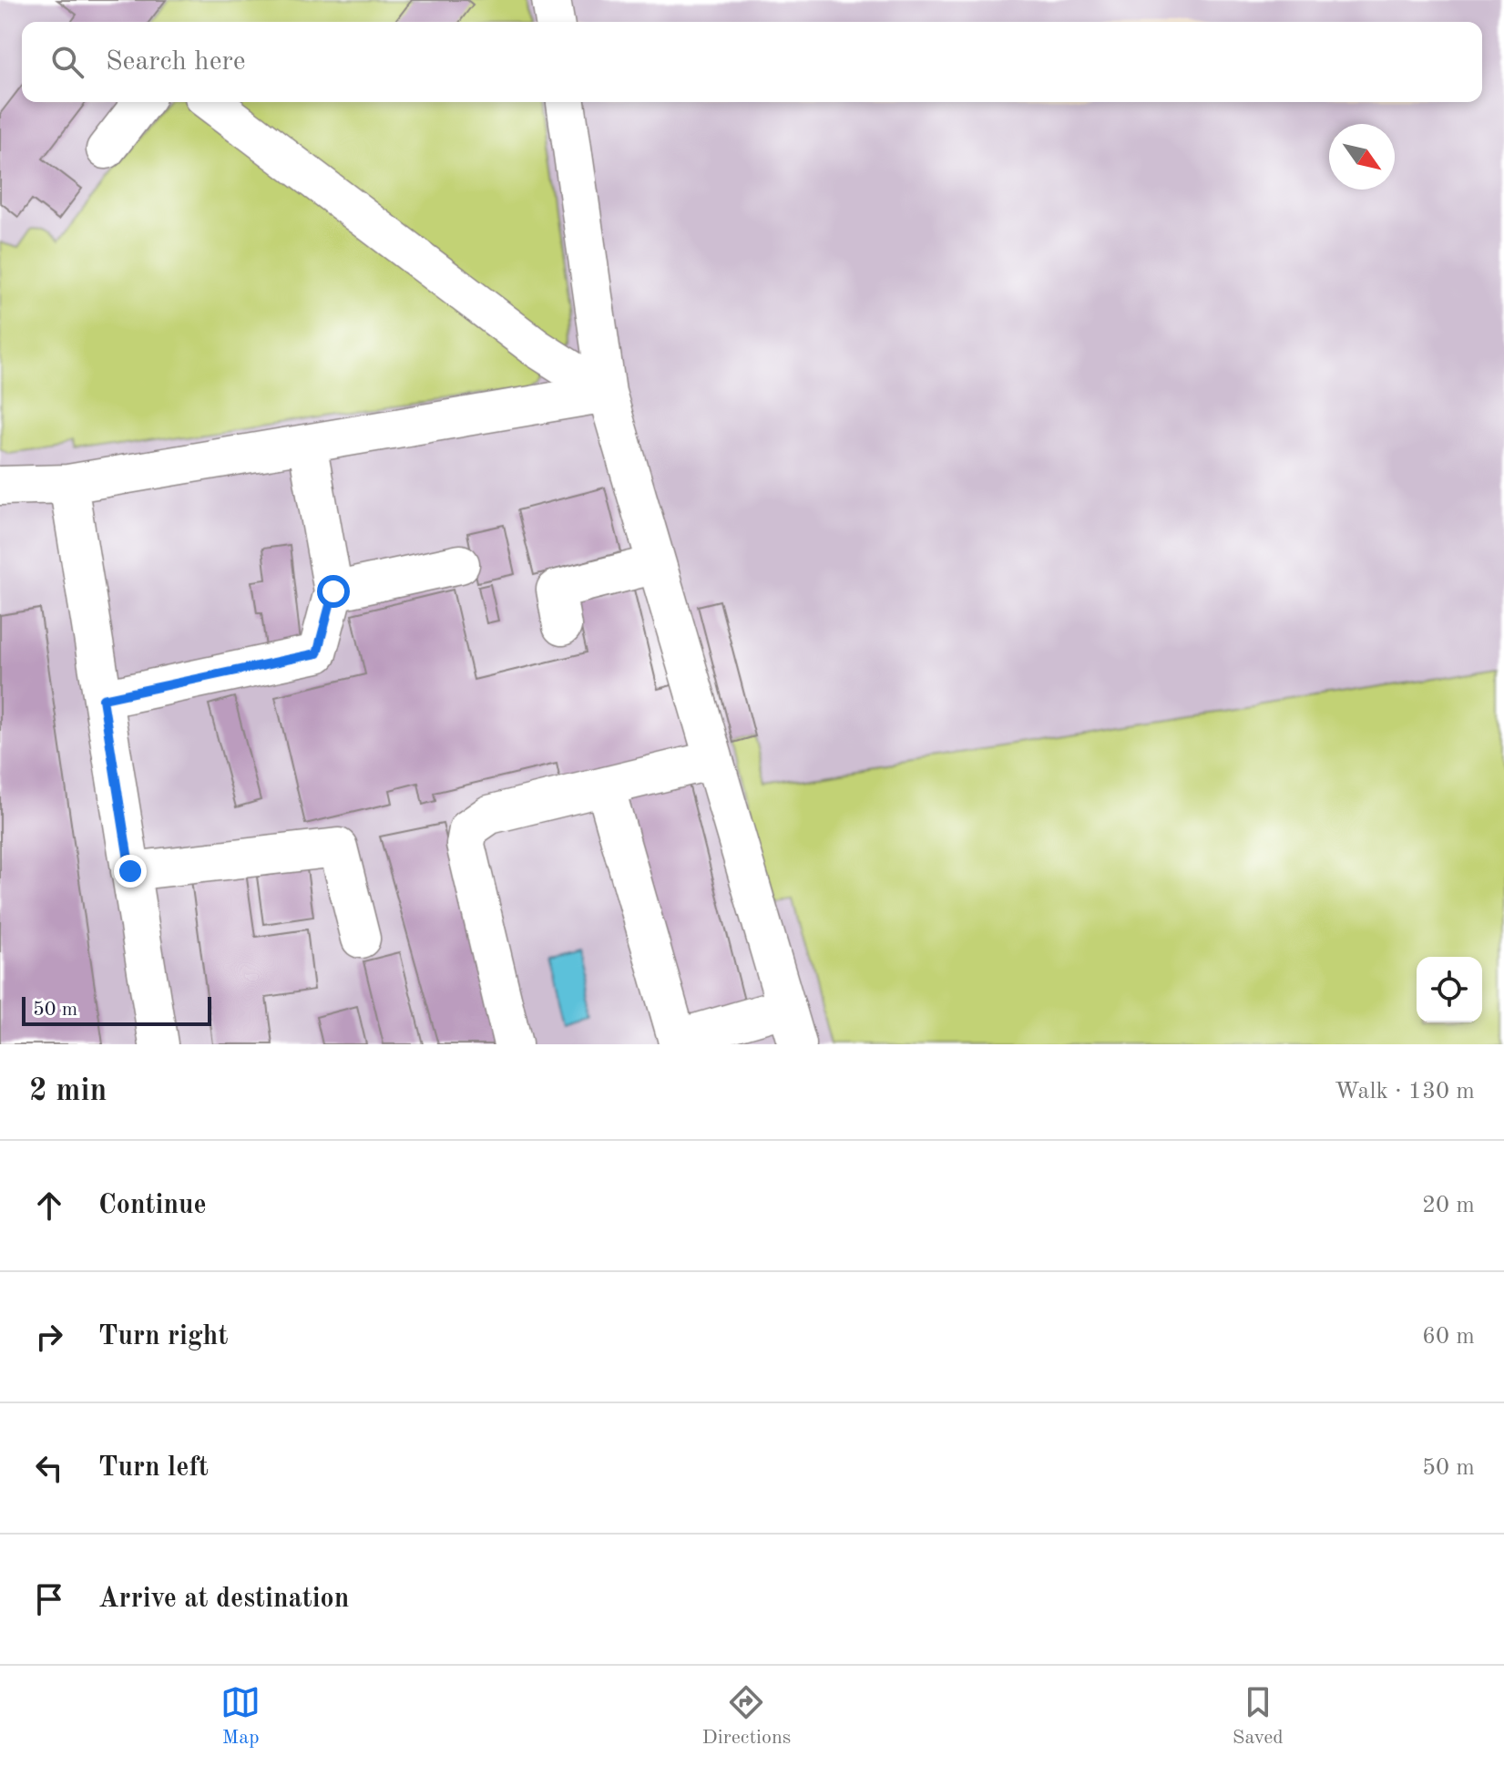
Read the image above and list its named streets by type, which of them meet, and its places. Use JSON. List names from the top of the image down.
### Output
{
  "scale_bar": "50 m",
  "north": "bottom right",
  "page": {
    "search": "Search here",
    "scale": "50 m",
    "heading": ["2 min", "Walk · 130 m"],
    "list": [
      ["Continue", "20 m"],
      ["Turn right", "60 m"],
      ["Turn left", "50 m"],
      "Arrive at destination"
    ],
    "nav": ["Map", "Directions", "Saved"]
  }
}
